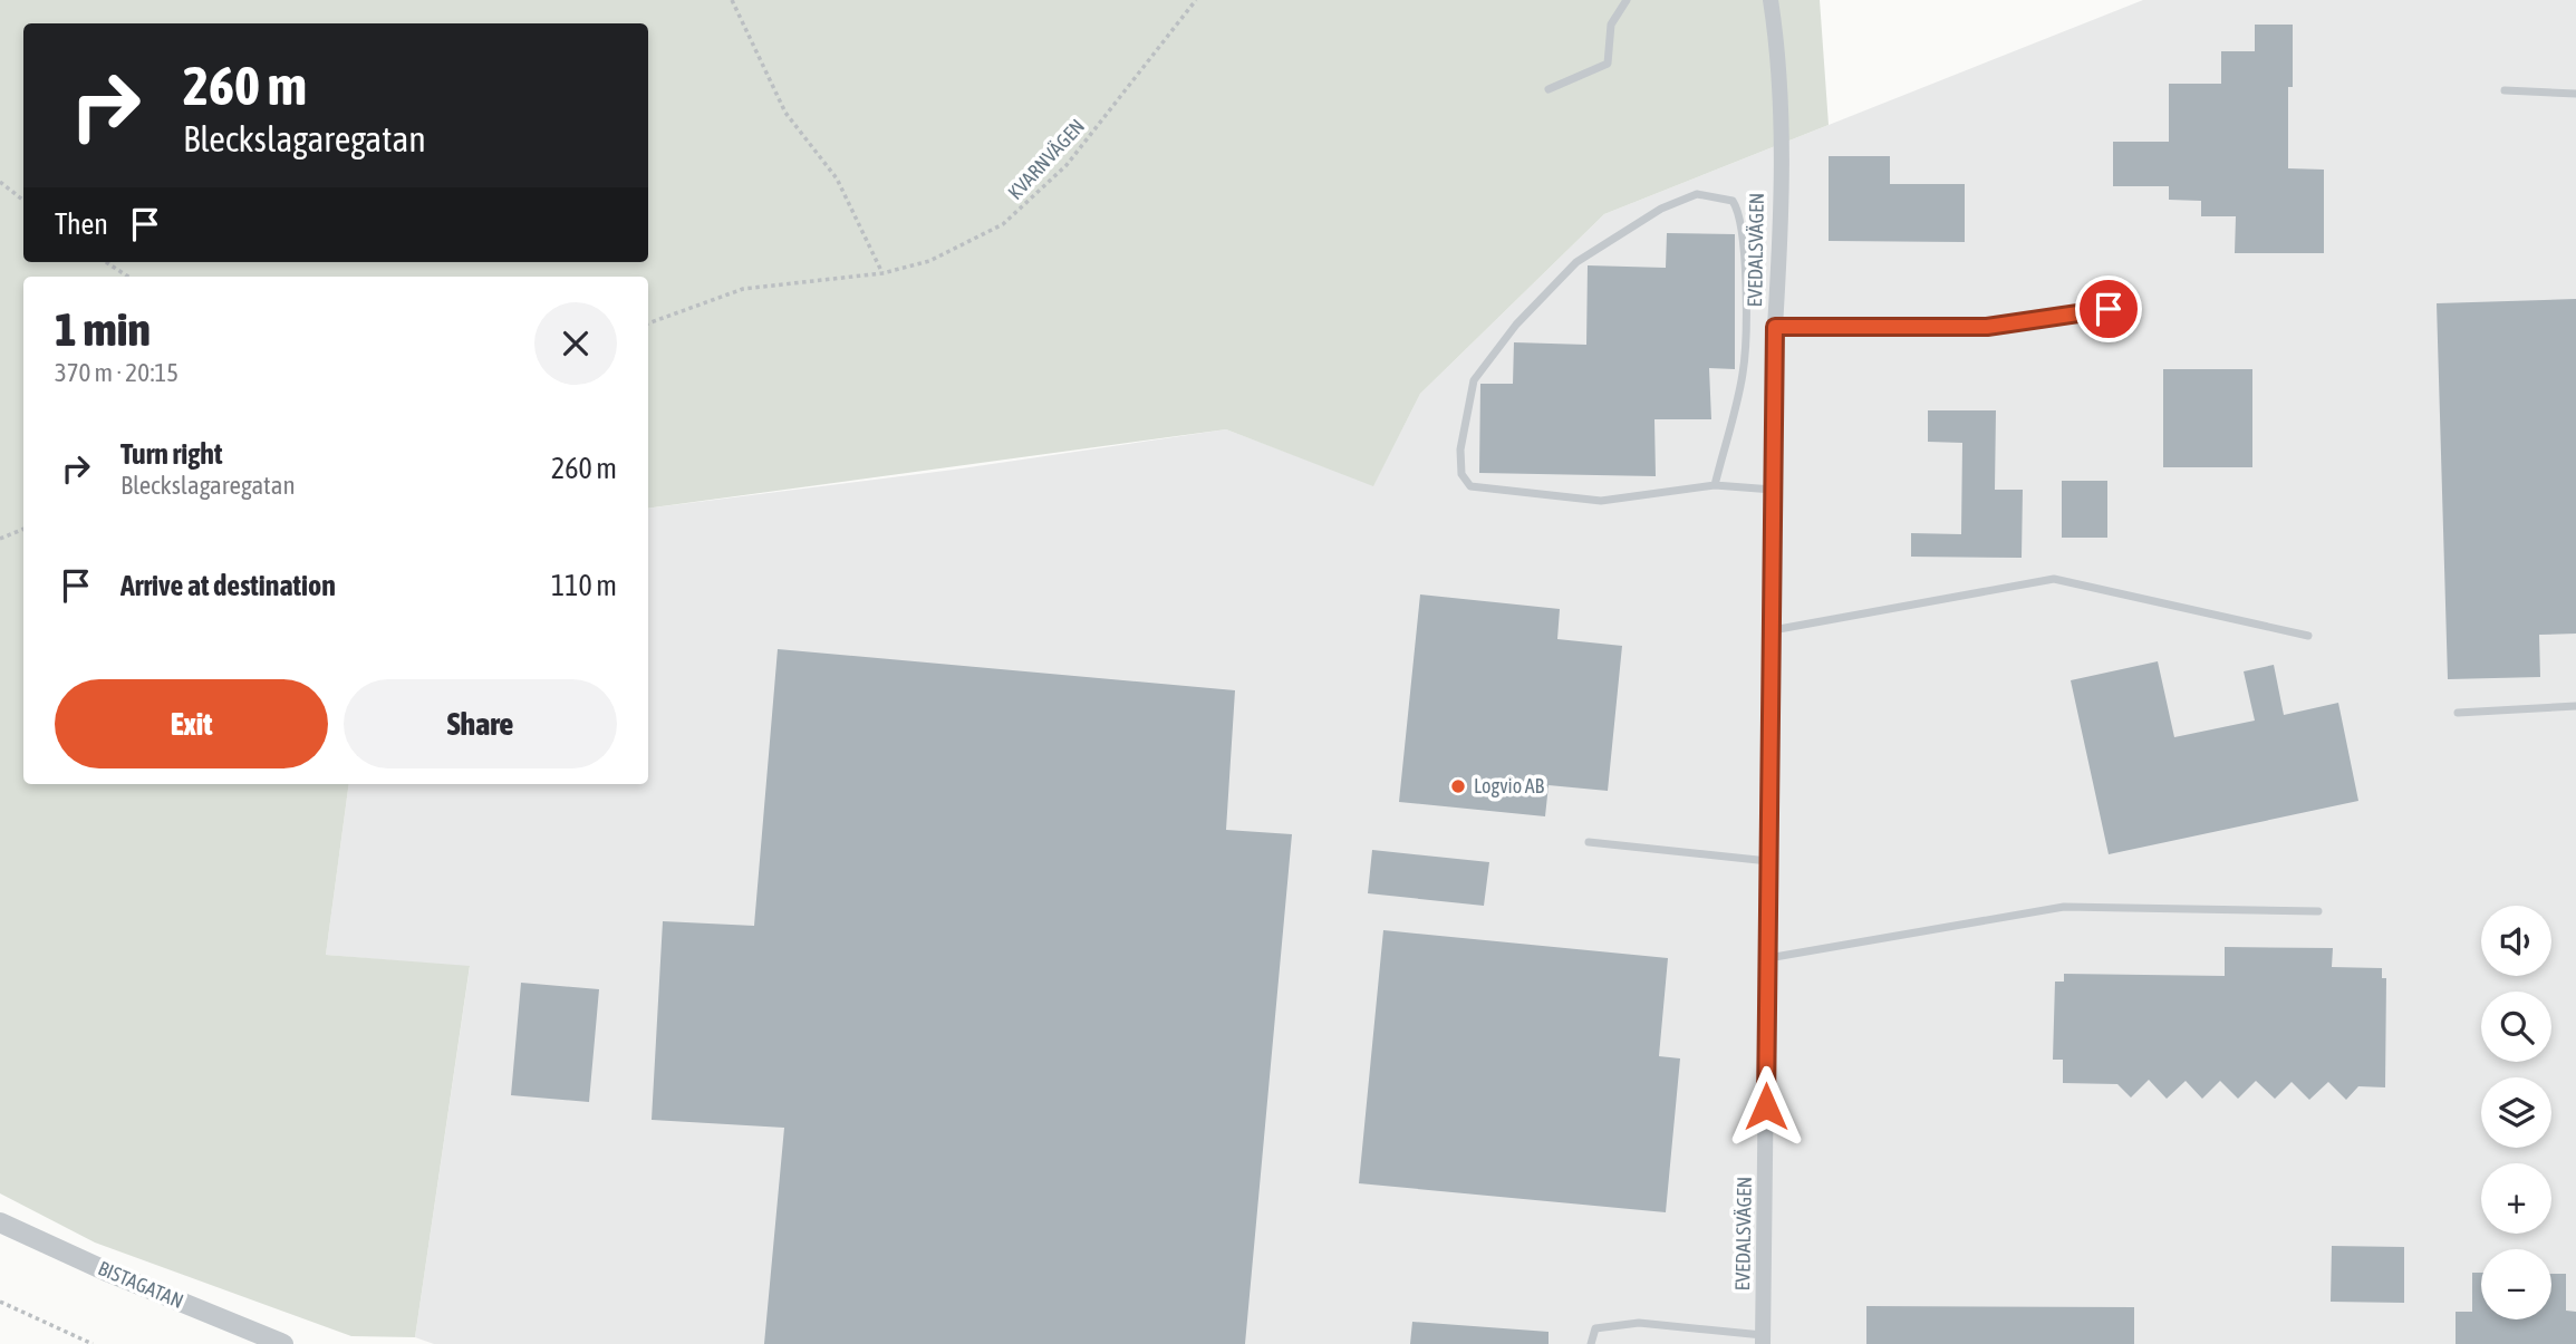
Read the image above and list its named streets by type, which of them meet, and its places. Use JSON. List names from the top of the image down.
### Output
{
  "streets": {
    "street": ["EVEDALSVÄGEN", "BISTAGATAN"],
    "path": ["KVARNVÄGEN"]
  },
  "places": ["Logvio AB"],
  "page": {
    "turn": ["260 m", "Bleckslagaregatan"],
    "then": "Then",
    "heading": ["1 min", "370 m · 20:15"],
    "list": [
      {
        "name": "Turn right",
        "note": "Bleckslagaregatan",
        "value": "260 m"
      },
      {
        "name": "Arrive at destination",
        "value": "110 m"
      }
    ],
    "buttons": ["Exit", "Share"],
    "map_buttons": ["+", "−"]
  }
}
